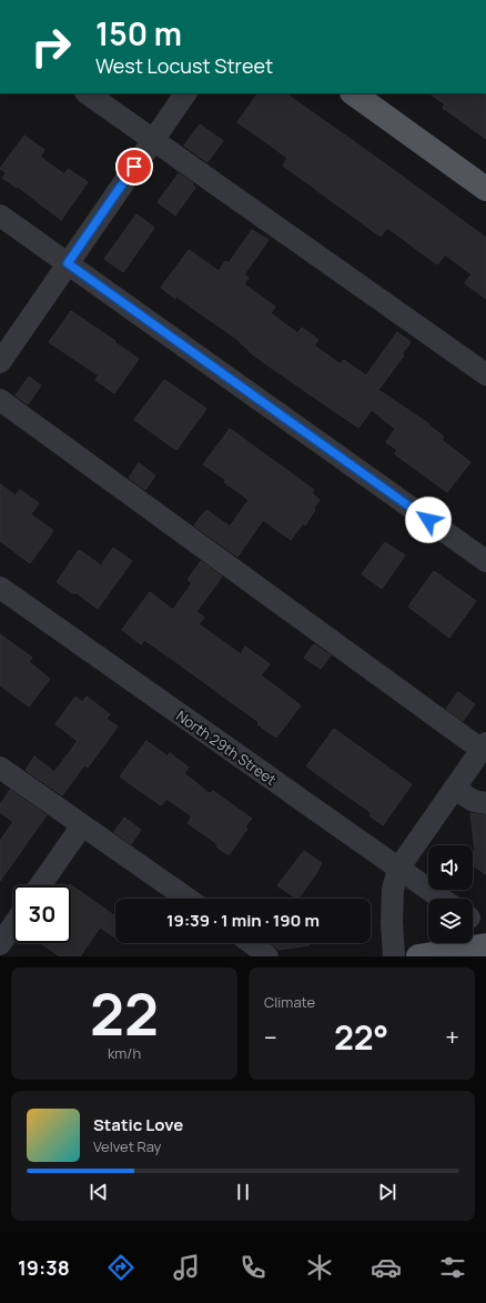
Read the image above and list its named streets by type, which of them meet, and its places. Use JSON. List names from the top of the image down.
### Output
{
  "streets": {
    "street": ["North 29th Street"]
  },
  "page": {
    "turn": ["150 m", "West Locust Street"],
    "limit": "30",
    "trip": "19:39 · 1 min · 190 m",
    "tile": [
      ["22", "km/h"],
      "Climate"
    ],
    "heat": ["−", "22°", "+"],
    "song": ["Static Love", "Velvet Ray"],
    "tabs": "19:38"
  }
}
